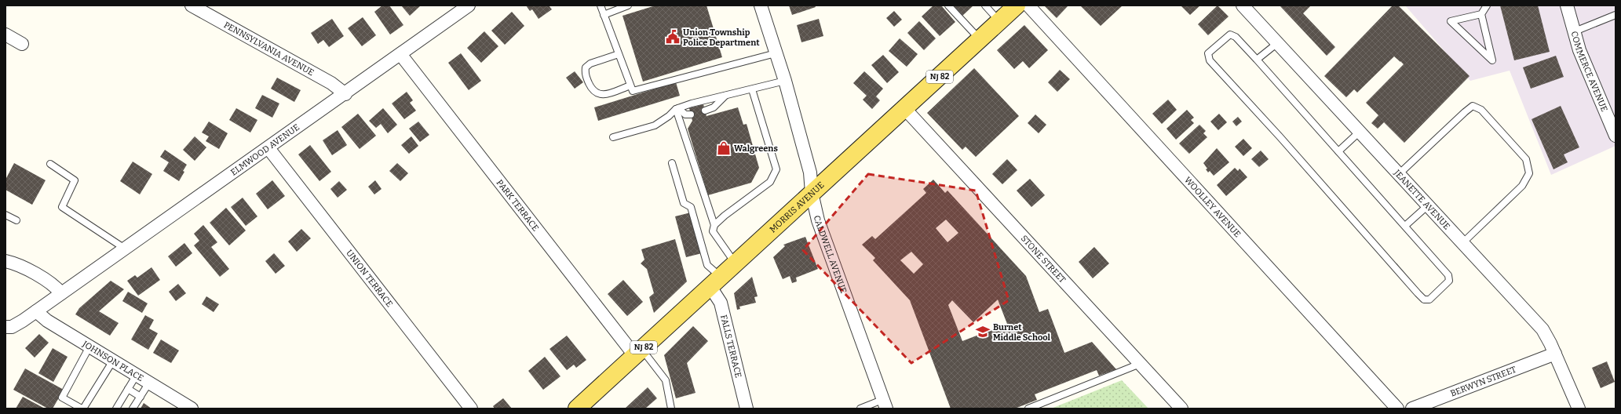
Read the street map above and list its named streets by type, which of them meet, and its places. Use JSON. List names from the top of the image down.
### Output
{
  "streets": {
    "main road": ["NJ 82", "MORRIS AVENUE"],
    "street": [
      "PENNSYLVANIA AVENUE",
      "COMMERCE AVENUE",
      "ELMWOOD AVENUE",
      "JEANETTE AVENUE",
      "PARK TERRACE",
      "WOOLLEY AVENUE",
      "CALDWELL AVENUE",
      "STONE STREET",
      "UNION TERRACE",
      "FALLS TERRACE",
      "JOHNSON PLACE",
      "BERWYN STREET"
    ]
  },
  "crossings": [
    ["PENNSYLVANIA AVENUE", "ELMWOOD AVENUE"],
    ["ELMWOOD AVENUE", "PARK TERRACE"],
    ["ELMWOOD AVENUE", "UNION TERRACE"],
    ["ELMWOOD AVENUE", "JOHNSON PLACE"],
    ["JEANETTE AVENUE", "BERWYN STREET"],
    ["PARK TERRACE", "MORRIS AVENUE"],
    ["MORRIS AVENUE", "CALDWELL AVENUE"],
    ["MORRIS AVENUE", "STONE STREET"],
    ["MORRIS AVENUE", "FALLS TERRACE"]
  ],
  "places": {
    "public building": ["Union Township Police Department"],
    "shop": ["Walgreens"],
    "school or university": ["Burnet Middle School"]
  }
}
